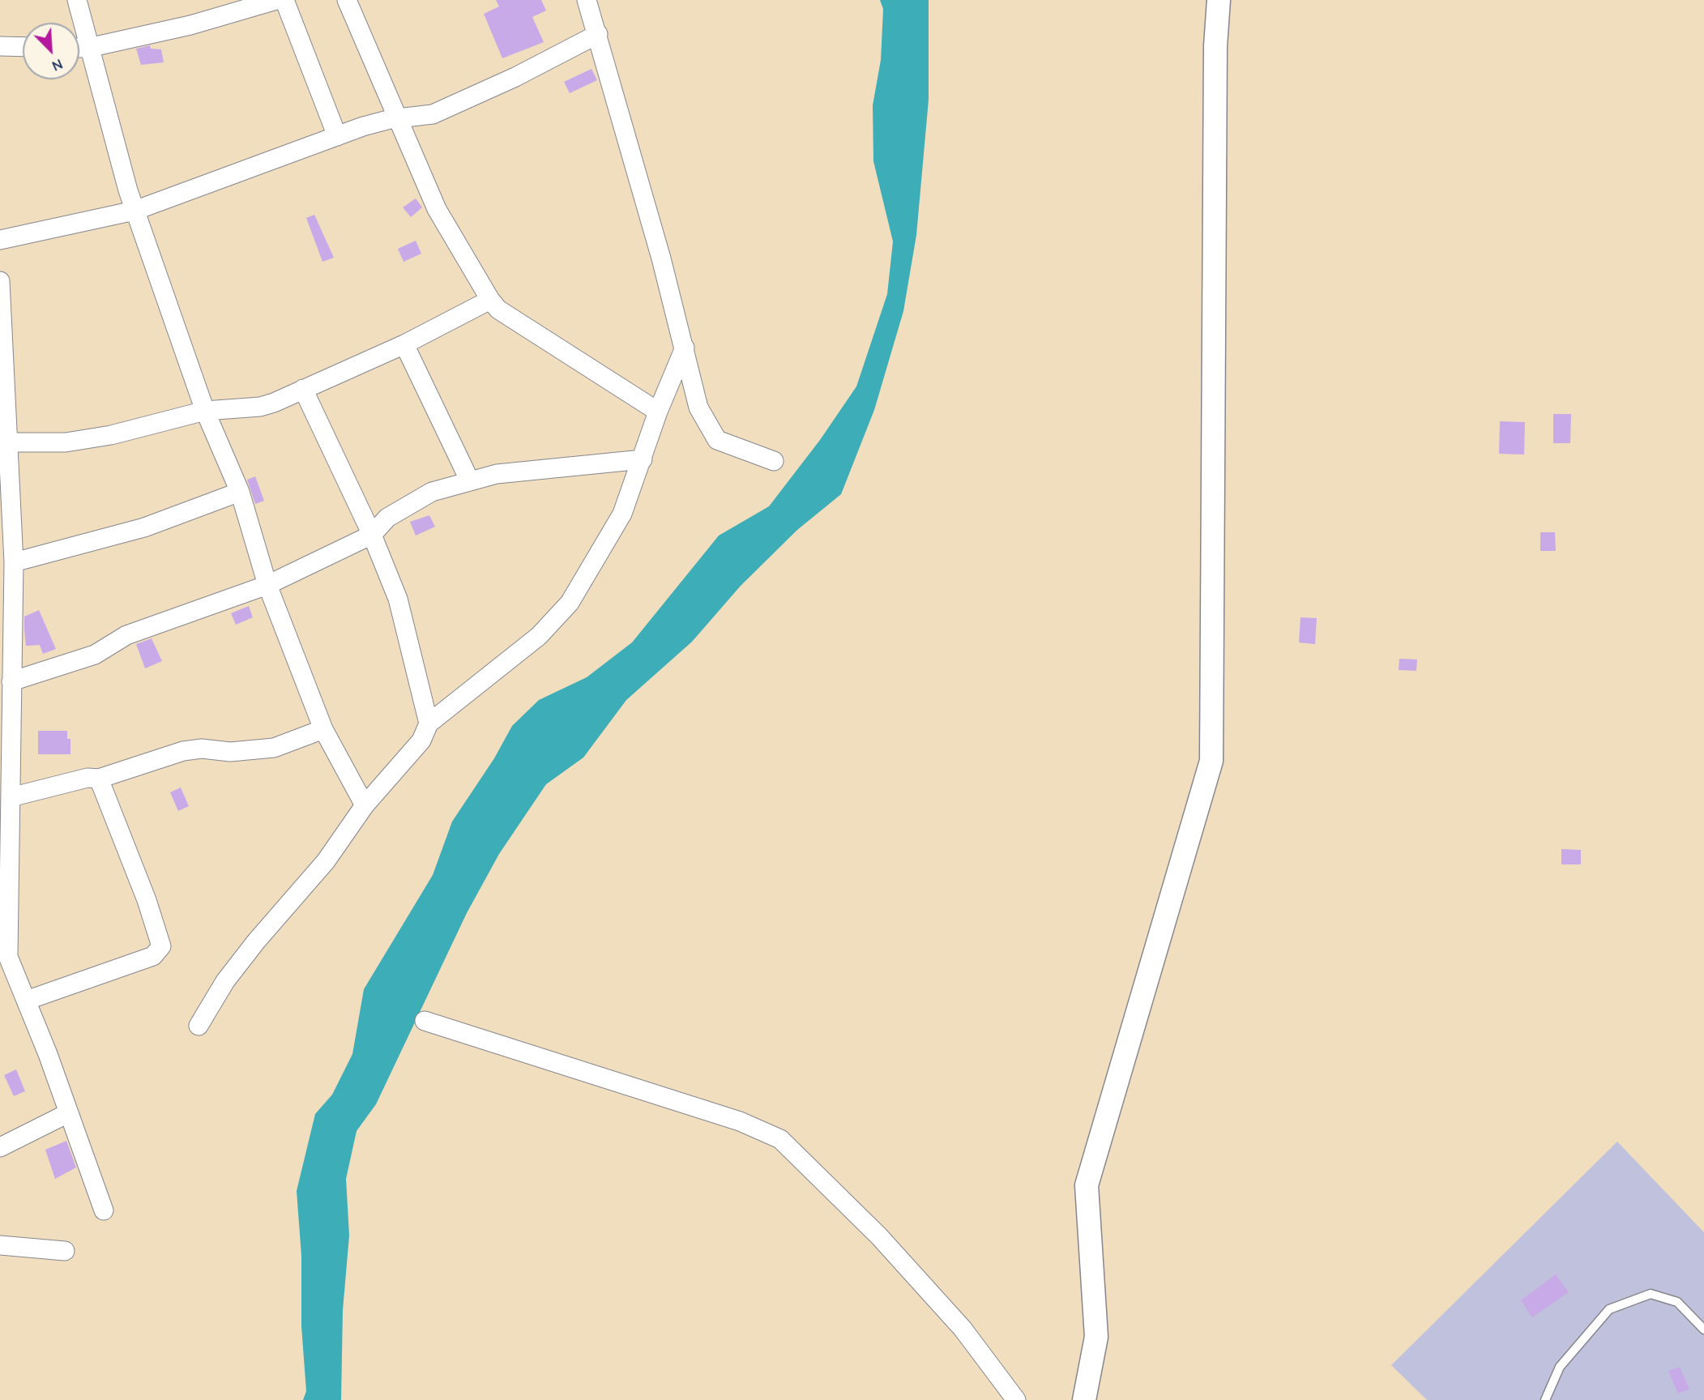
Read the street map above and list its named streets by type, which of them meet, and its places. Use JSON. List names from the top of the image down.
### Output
{
  "north": "bottom right"
}
